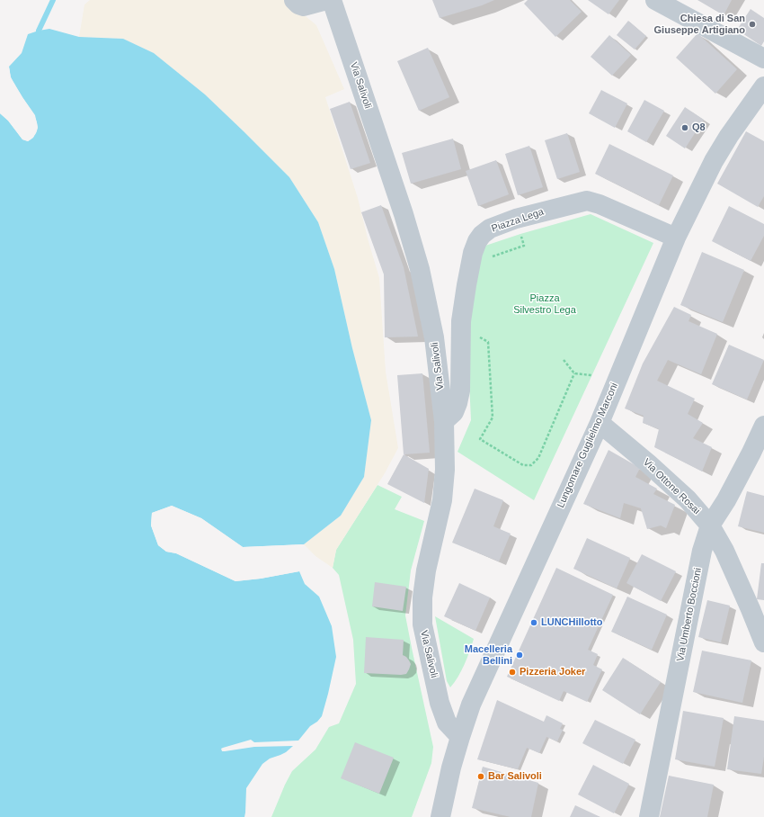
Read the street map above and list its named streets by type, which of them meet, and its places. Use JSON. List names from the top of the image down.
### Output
{
  "streets": {
    "street": [
      "Via Salivoli",
      "Piazza Lega",
      "Lungomare Guglielmo Marconi",
      "Via Ottone Rosai",
      "Via Umberto Boccioni"
    ]
  },
  "crossings": [
    ["Via Salivoli", "Piazza Lega"],
    ["Via Salivoli", "Lungomare Guglielmo Marconi"],
    ["Piazza Lega", "Lungomare Guglielmo Marconi"],
    ["Lungomare Guglielmo Marconi", "Via Ottone Rosai"],
    ["Via Ottone Rosai", "Via Umberto Boccioni"]
  ],
  "parks": ["Piazza Silvestro Lega"],
  "places": [
    "Chiesa di San Giuseppe Artigiano",
    "Q8",
    "LUNCHillotto",
    "Macelleria Bellini",
    "Pizzeria Joker",
    "Bar Salivoli"
  ]
}
